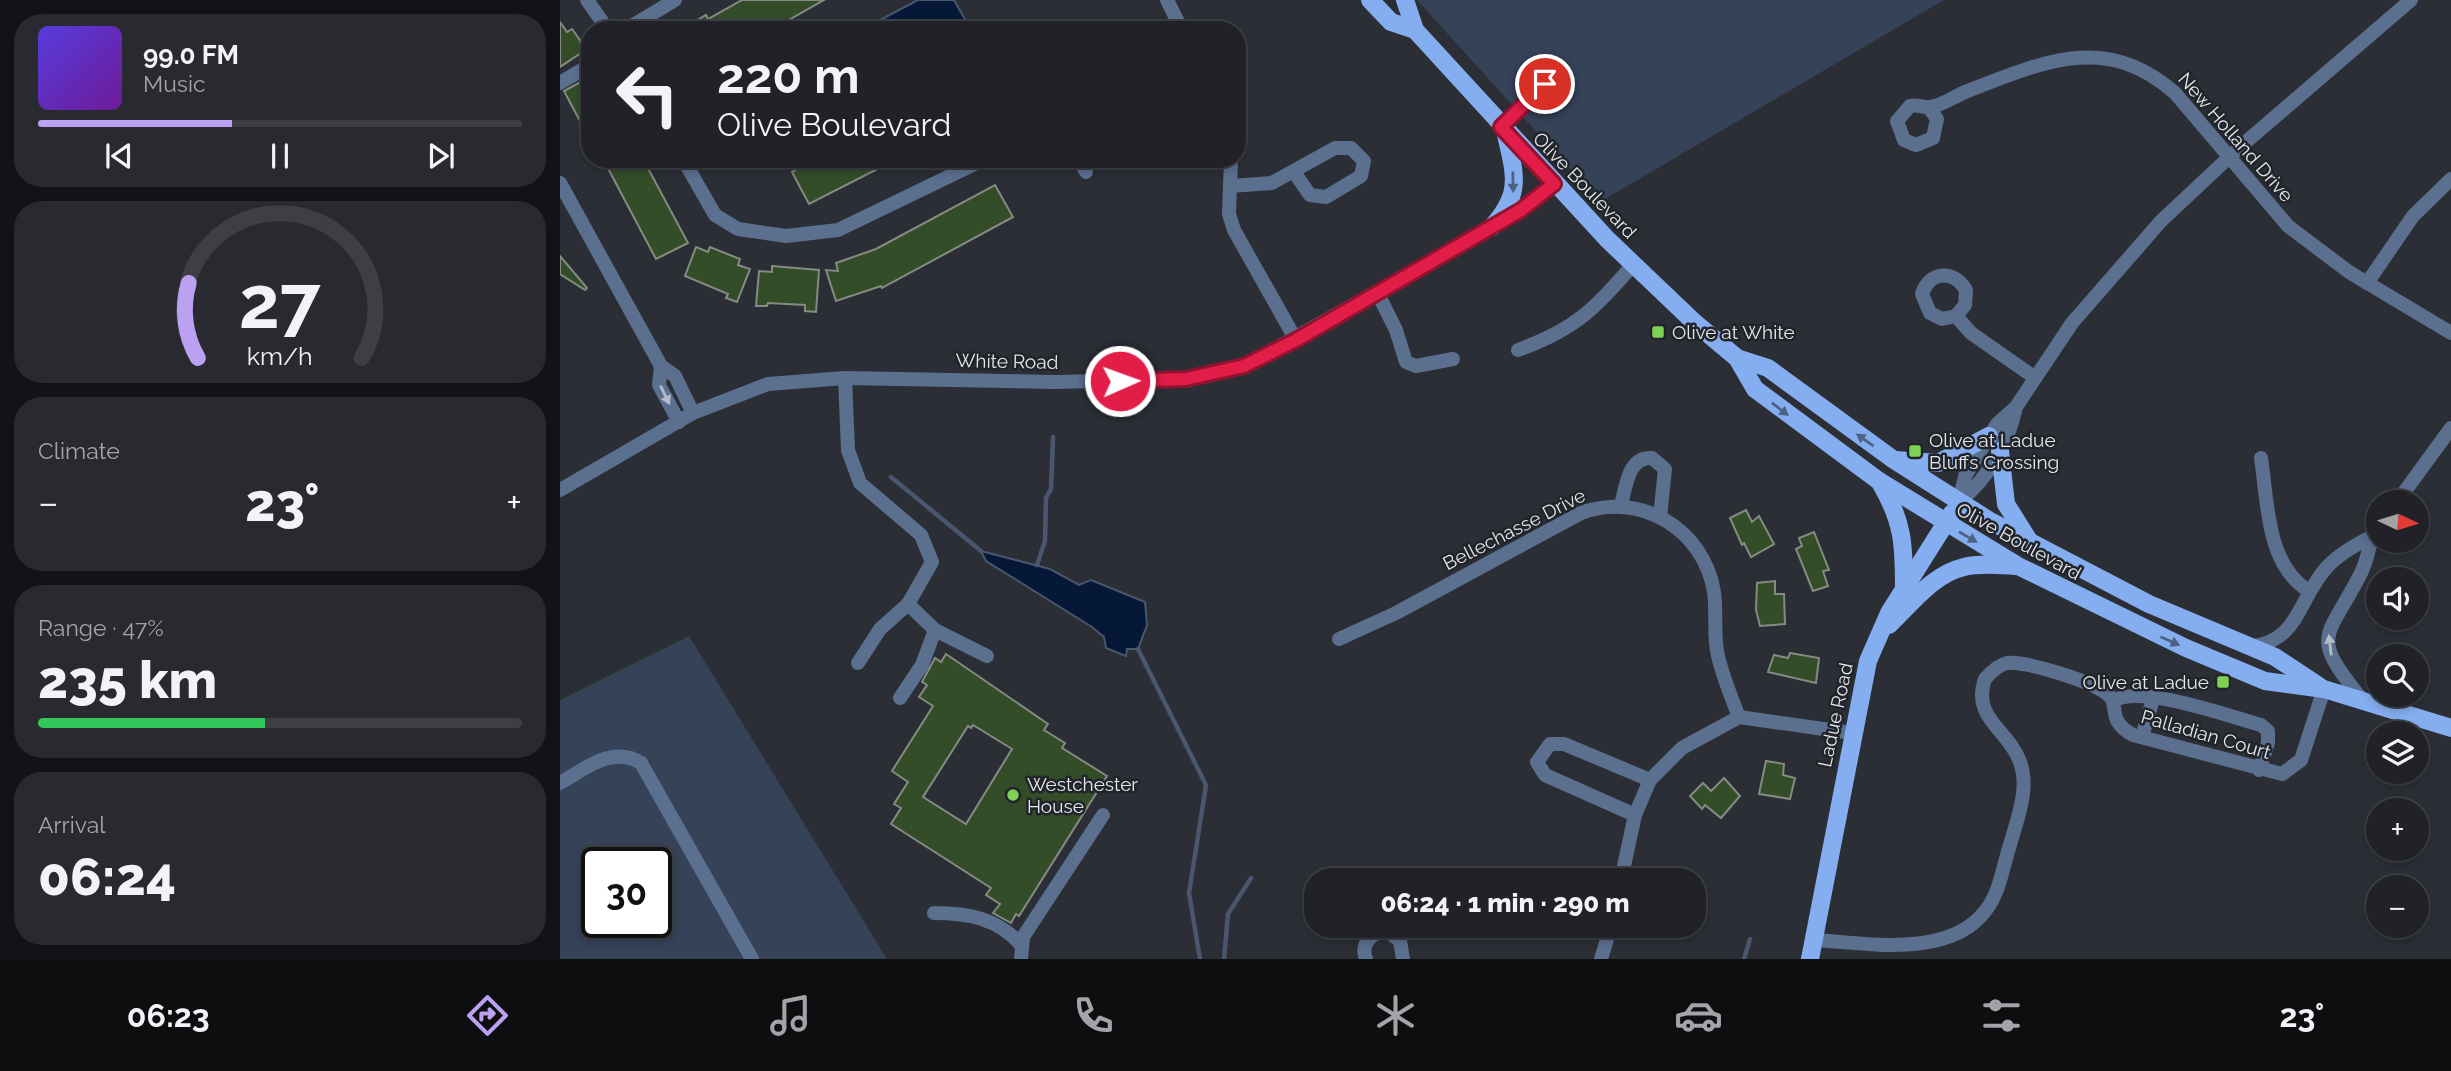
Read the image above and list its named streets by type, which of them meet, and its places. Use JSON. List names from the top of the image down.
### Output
{
  "streets": {
    "main road": ["Olive Boulevard", "Ladue Road"],
    "street": [
      "New Holland Drive",
      "White Road",
      "Bellechasse Drive",
      "Palladian Court"
    ]
  },
  "crossings": [
    ["Olive Boulevard", "White Road"],
    ["Olive Boulevard", "Ladue Road"],
    ["Olive Boulevard", "Palladian Court"]
  ],
  "places": {
    "transit": ["Olive at White", "Olive at Ladue Bluffs Crossing", "Olive at Ladue"],
    "other": ["Westchester House"]
  },
  "north": "right",
  "page": {
    "turn": ["220 m", "Olive Boulevard"],
    "song": ["99.0 FM", "Music"],
    "tile": [
      "Climate",
      ["Range · 47%", "235 km"],
      ["Arrival", "06:24"]
    ],
    "heat": ["−", "23°", "+"],
    "map_buttons": ["+", "−"],
    "limit": "30",
    "trip": "06:24 · 1 min · 290 m",
    "tabs": ["06:23", "23°"],
    "gauge": ["27", "km/h"]
  }
}
